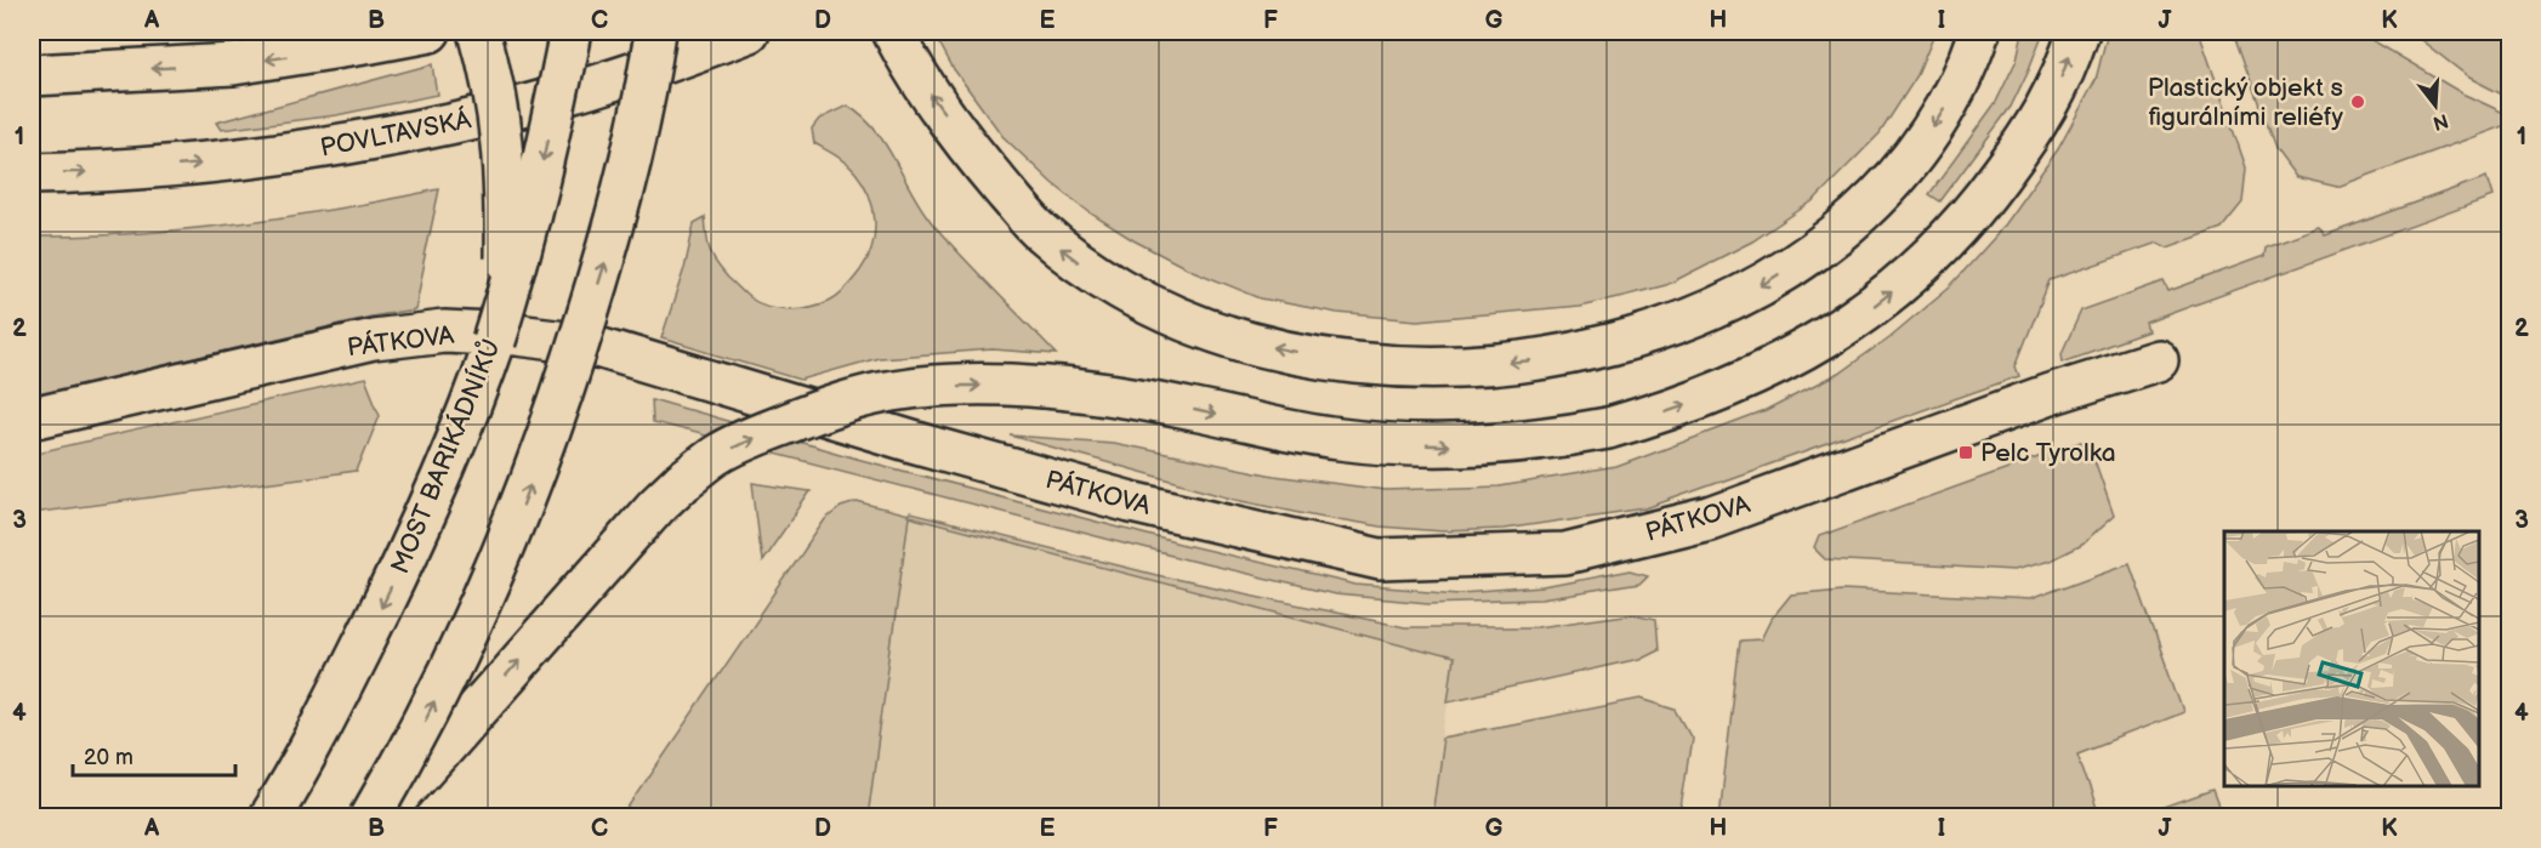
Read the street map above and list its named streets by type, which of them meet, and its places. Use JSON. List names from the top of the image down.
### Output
{
  "streets": {
    "main road": ["POVLTAVSKÁ", "PÁTKOVA", "MOST BARIKÁDNÍKŮ"]
  },
  "places": {
    "other": ["Plastický objekt s figurálními reliéfy"],
    "transit": ["Pelc Tyrolka"]
  },
  "scale_bar": "20 m",
  "north": "bottom",
  "grid": {
    "columns": [
      "A",
      "B",
      "C",
      "D",
      "E",
      "F",
      "G",
      "H",
      "I",
      "J",
      "K"
    ],
    "rows": [
      "1",
      "2",
      "3",
      "4"
    ]
  }
}
